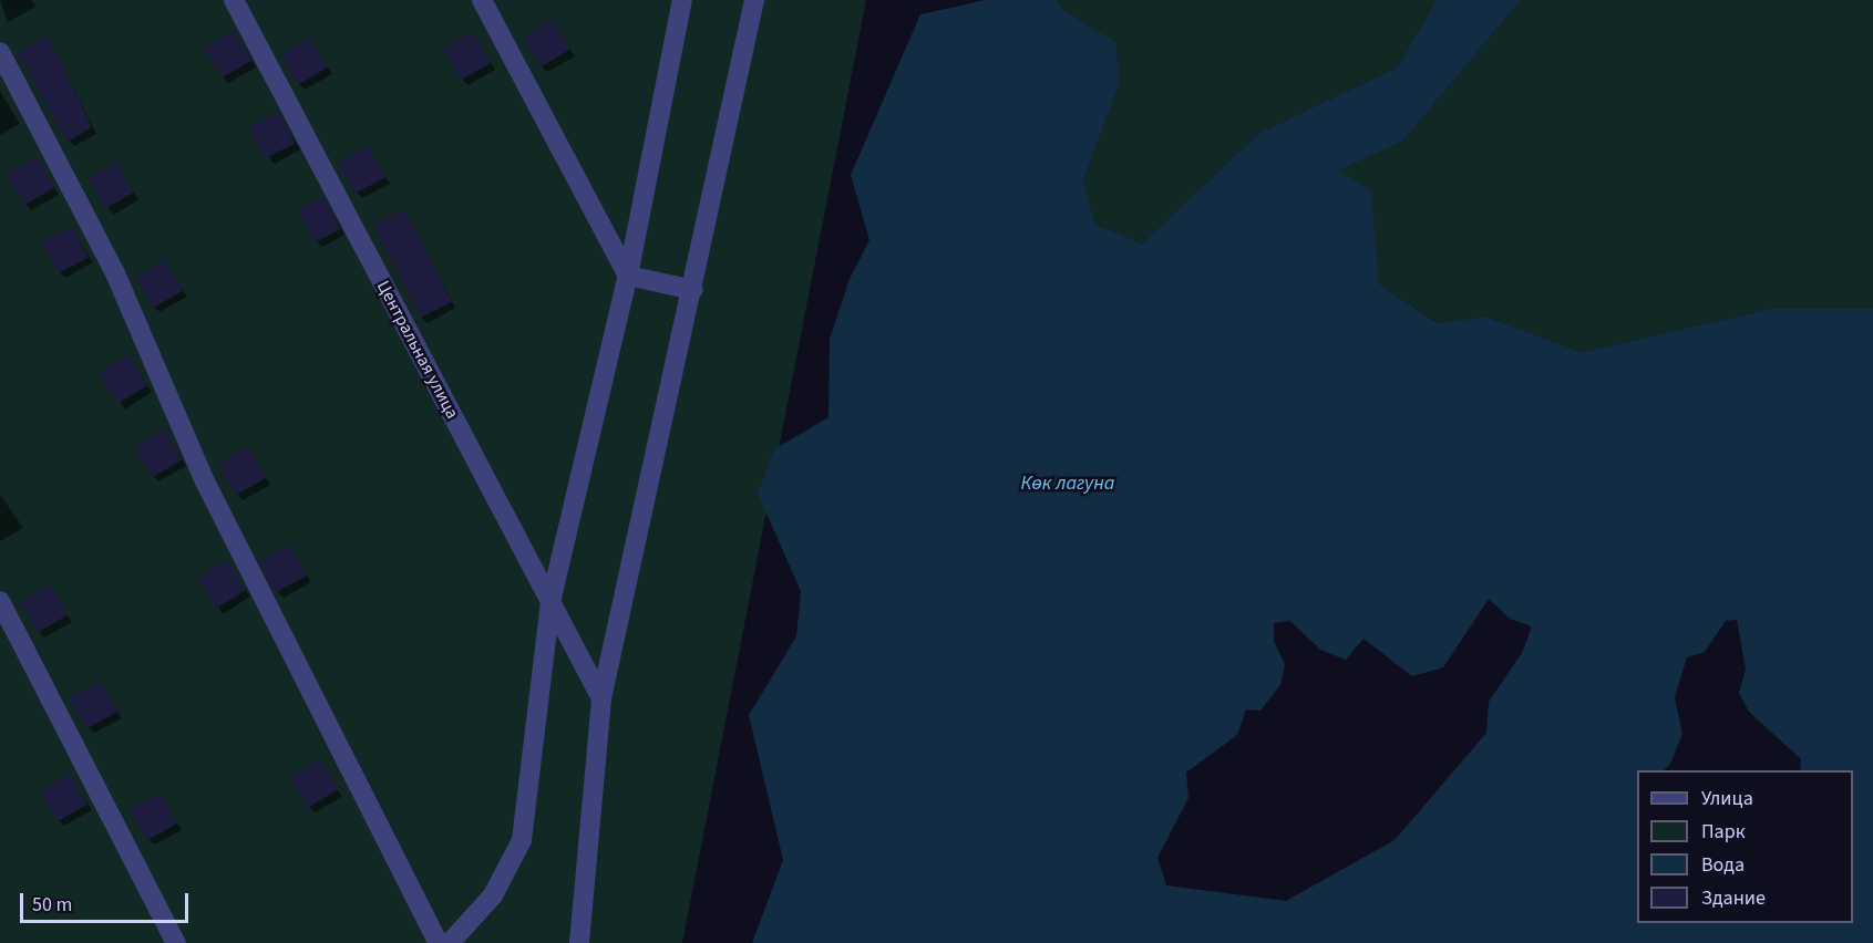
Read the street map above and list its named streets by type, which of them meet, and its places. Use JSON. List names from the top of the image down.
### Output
{
  "streets": {
    "street": ["Центральная улица"]
  },
  "water": ["Көк лагуна"],
  "legend": [
    "Улица",
    "Парк",
    "Вода",
    "Здание"
  ],
  "scale_bar": "50 m"
}
